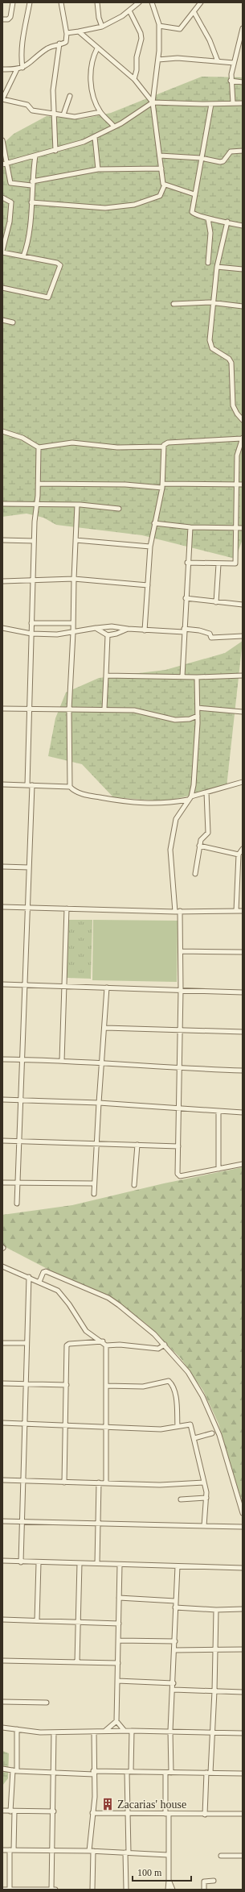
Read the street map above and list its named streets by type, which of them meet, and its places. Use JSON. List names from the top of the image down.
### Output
{
  "places": {
    "building": ["Zacarias' house"]
  },
  "scale_bar": "100 m"
}
